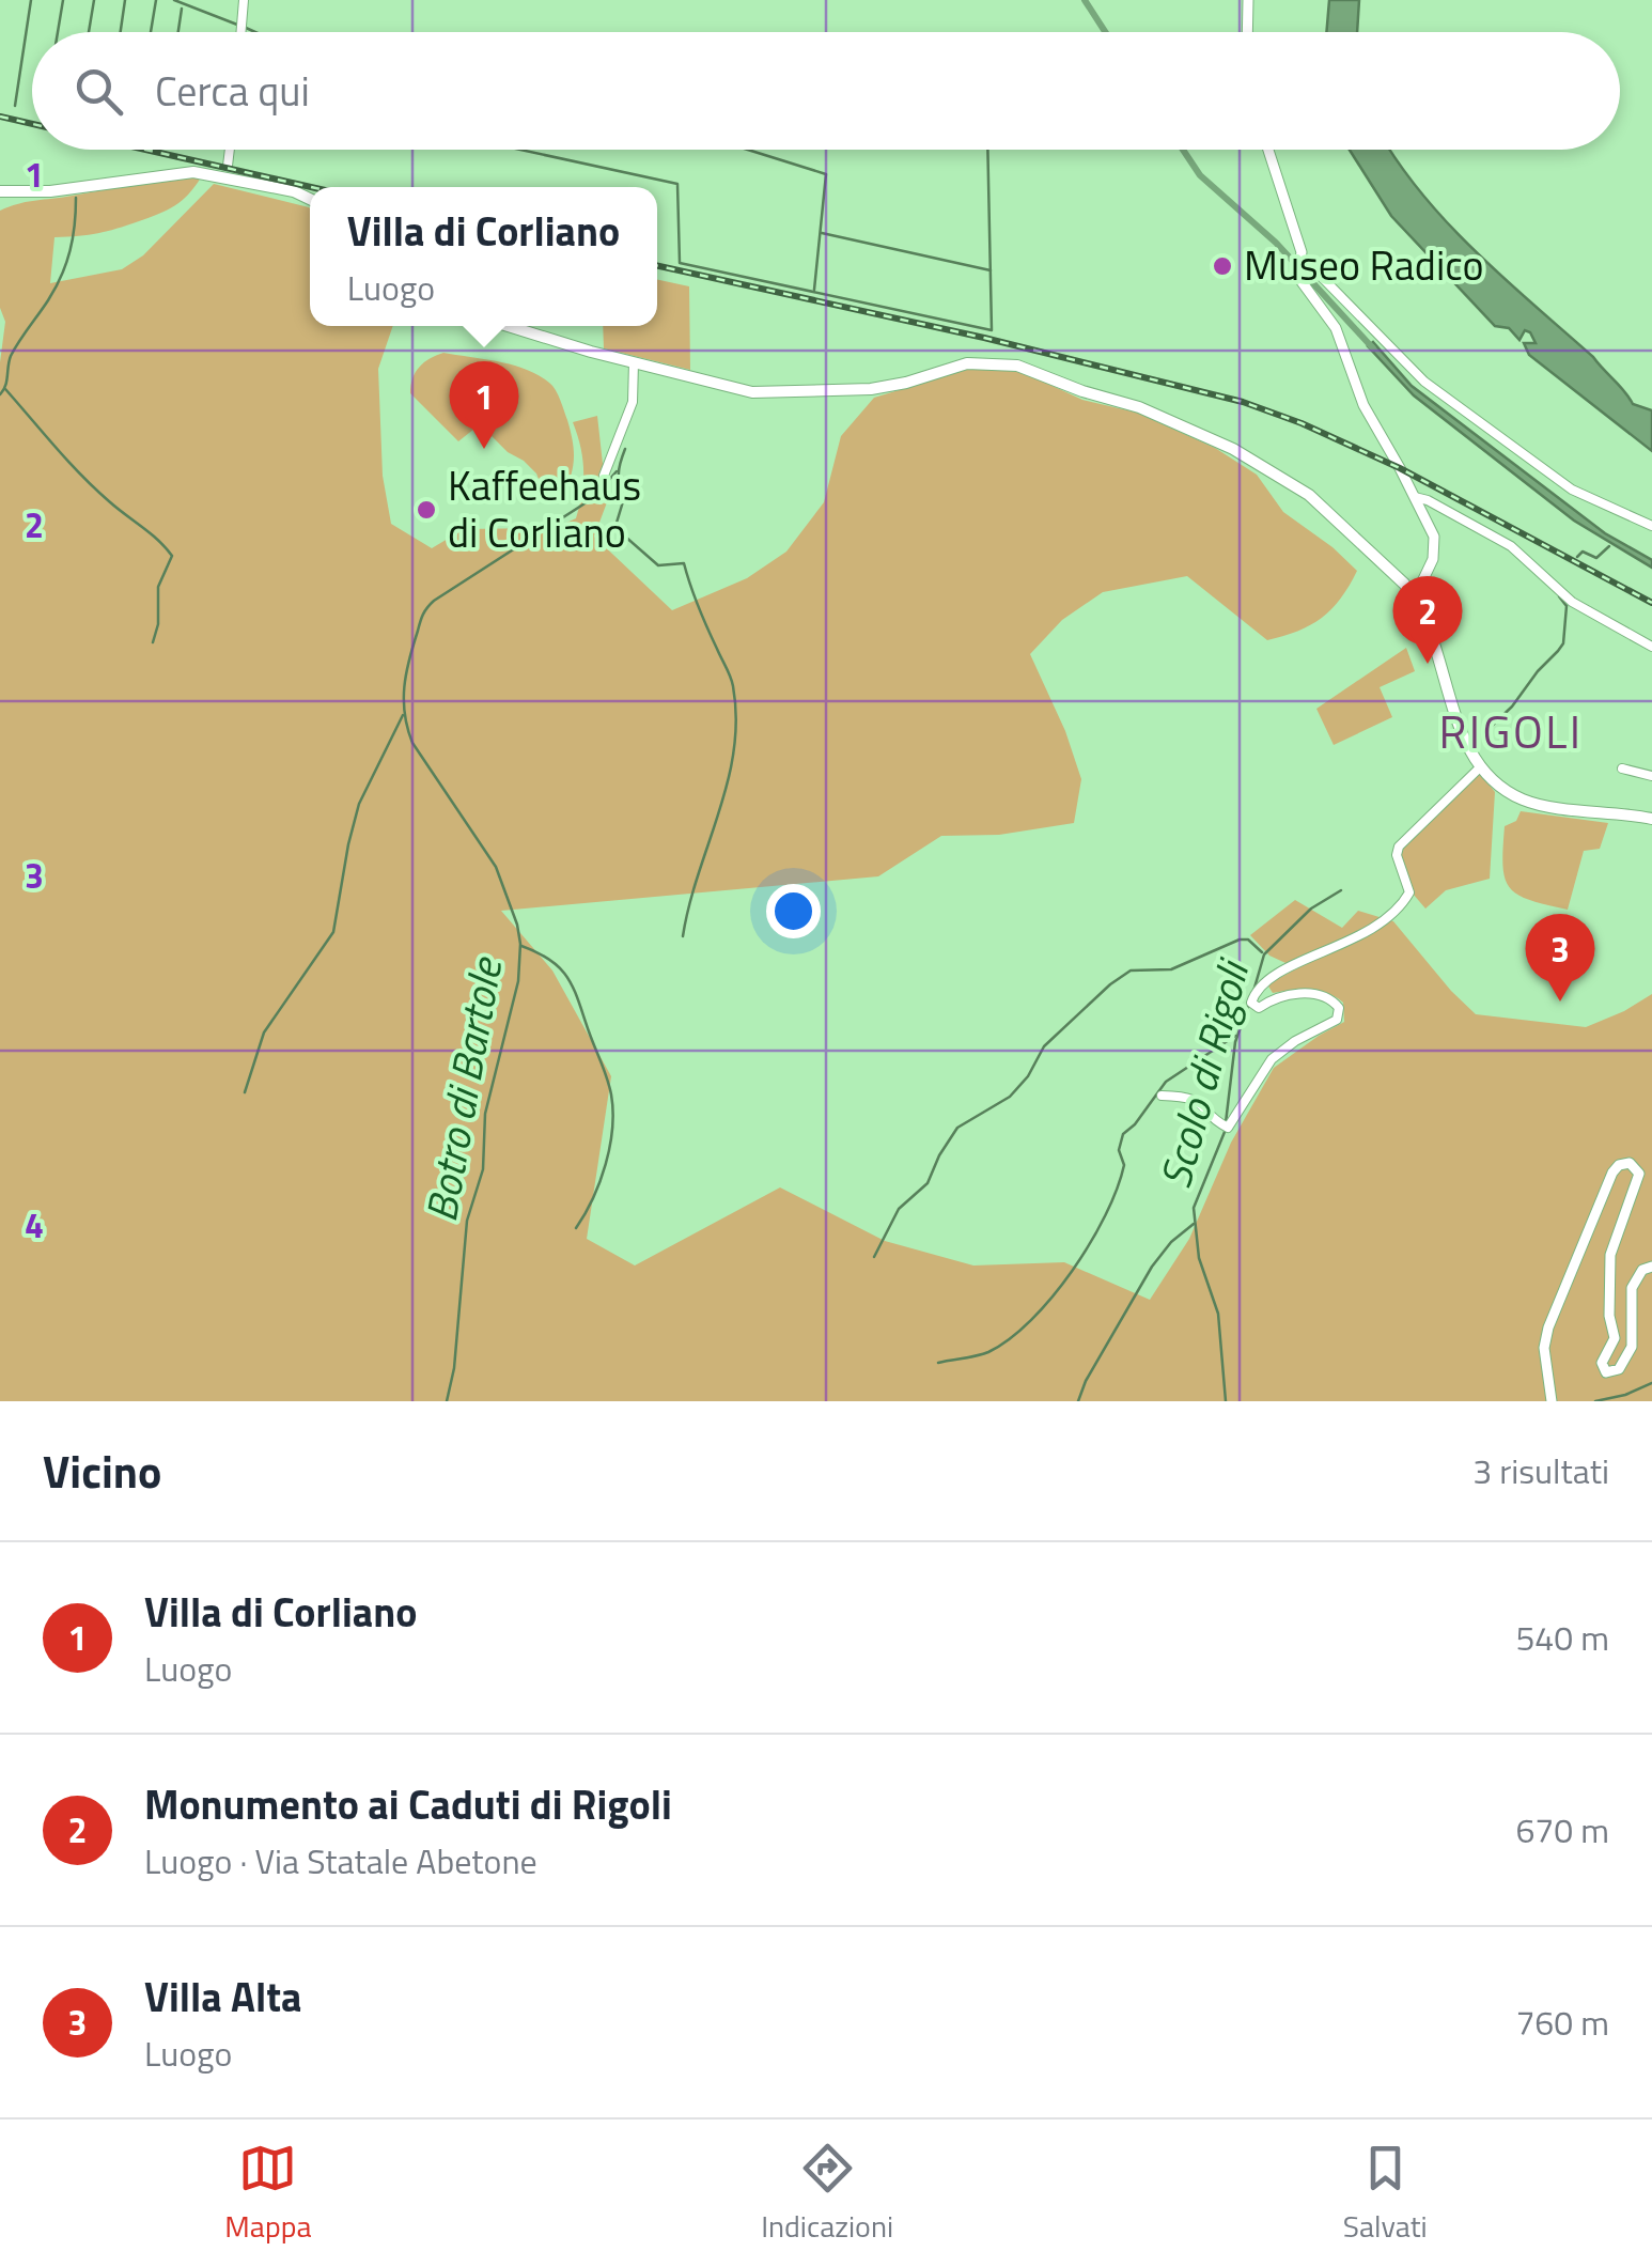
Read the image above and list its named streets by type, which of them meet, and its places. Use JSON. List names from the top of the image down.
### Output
{
  "districts": ["RIGOLI"],
  "water": ["Scolo di Rigoli", "Botro di Bartole"],
  "places": ["Museo Radico", "Kaffeehaus di Corliano"],
  "page": {
    "search": "Cerca qui",
    "popup": ["Villa di Corliano", "Luogo"],
    "pins": ["1", "2", "3"],
    "heading": ["Vicino", "3 risultati"],
    "list": [
      {
        "mark": "1",
        "name": "Villa di Corliano",
        "note": "Luogo",
        "value": "540 m"
      },
      {
        "mark": "2",
        "name": "Monumento ai Caduti di Rigoli",
        "note": "Luogo · Via Statale Abetone",
        "value": "670 m"
      },
      {
        "mark": "3",
        "name": "Villa Alta",
        "note": "Luogo",
        "value": "760 m"
      }
    ],
    "nav": ["Mappa", "Indicazioni", "Salvati"]
  },
  "grid": {
    "rows": [
      "1",
      "2",
      "3",
      "4"
    ]
  }
}
